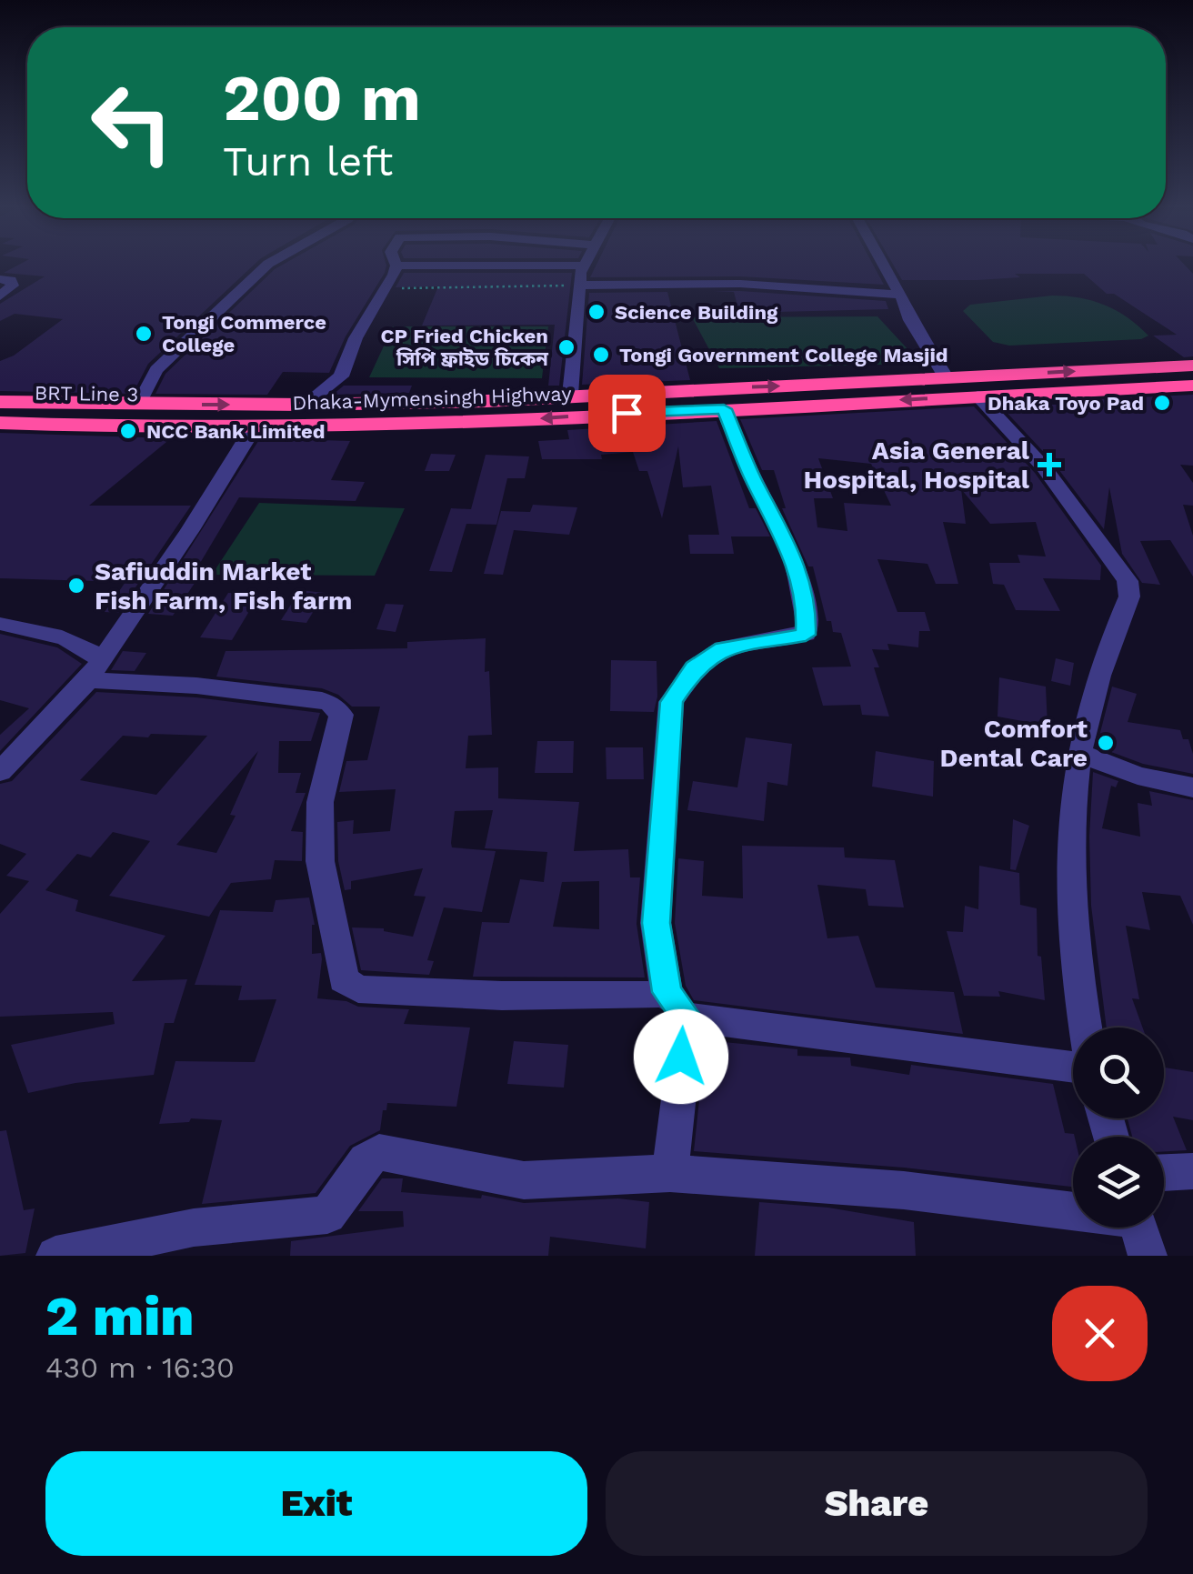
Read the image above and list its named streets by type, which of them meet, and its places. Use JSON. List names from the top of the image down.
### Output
{
  "streets": {
    "highway": ["BRT Line 3", "Dhaka-Mymensingh Highway"]
  },
  "places": {
    "other": [
      "Science Building",
      "Tongi Commerce College",
      "CP Fried Chicken সিপি ফ্রাইড চিকেন",
      "Tongi Government College Masjid",
      "Dhaka Toyo Pad",
      "NCC Bank Limited",
      "Safiuddin Market Fish Farm, Fish farm",
      "Comfort Dental Care"
    ],
    "health": ["Asia General Hospital, Hospital"]
  },
  "page": {
    "turn": ["200 m", "Turn left"],
    "heading": ["2 min", "430 m · 16:30"],
    "buttons": ["Exit", "Share"]
  }
}
